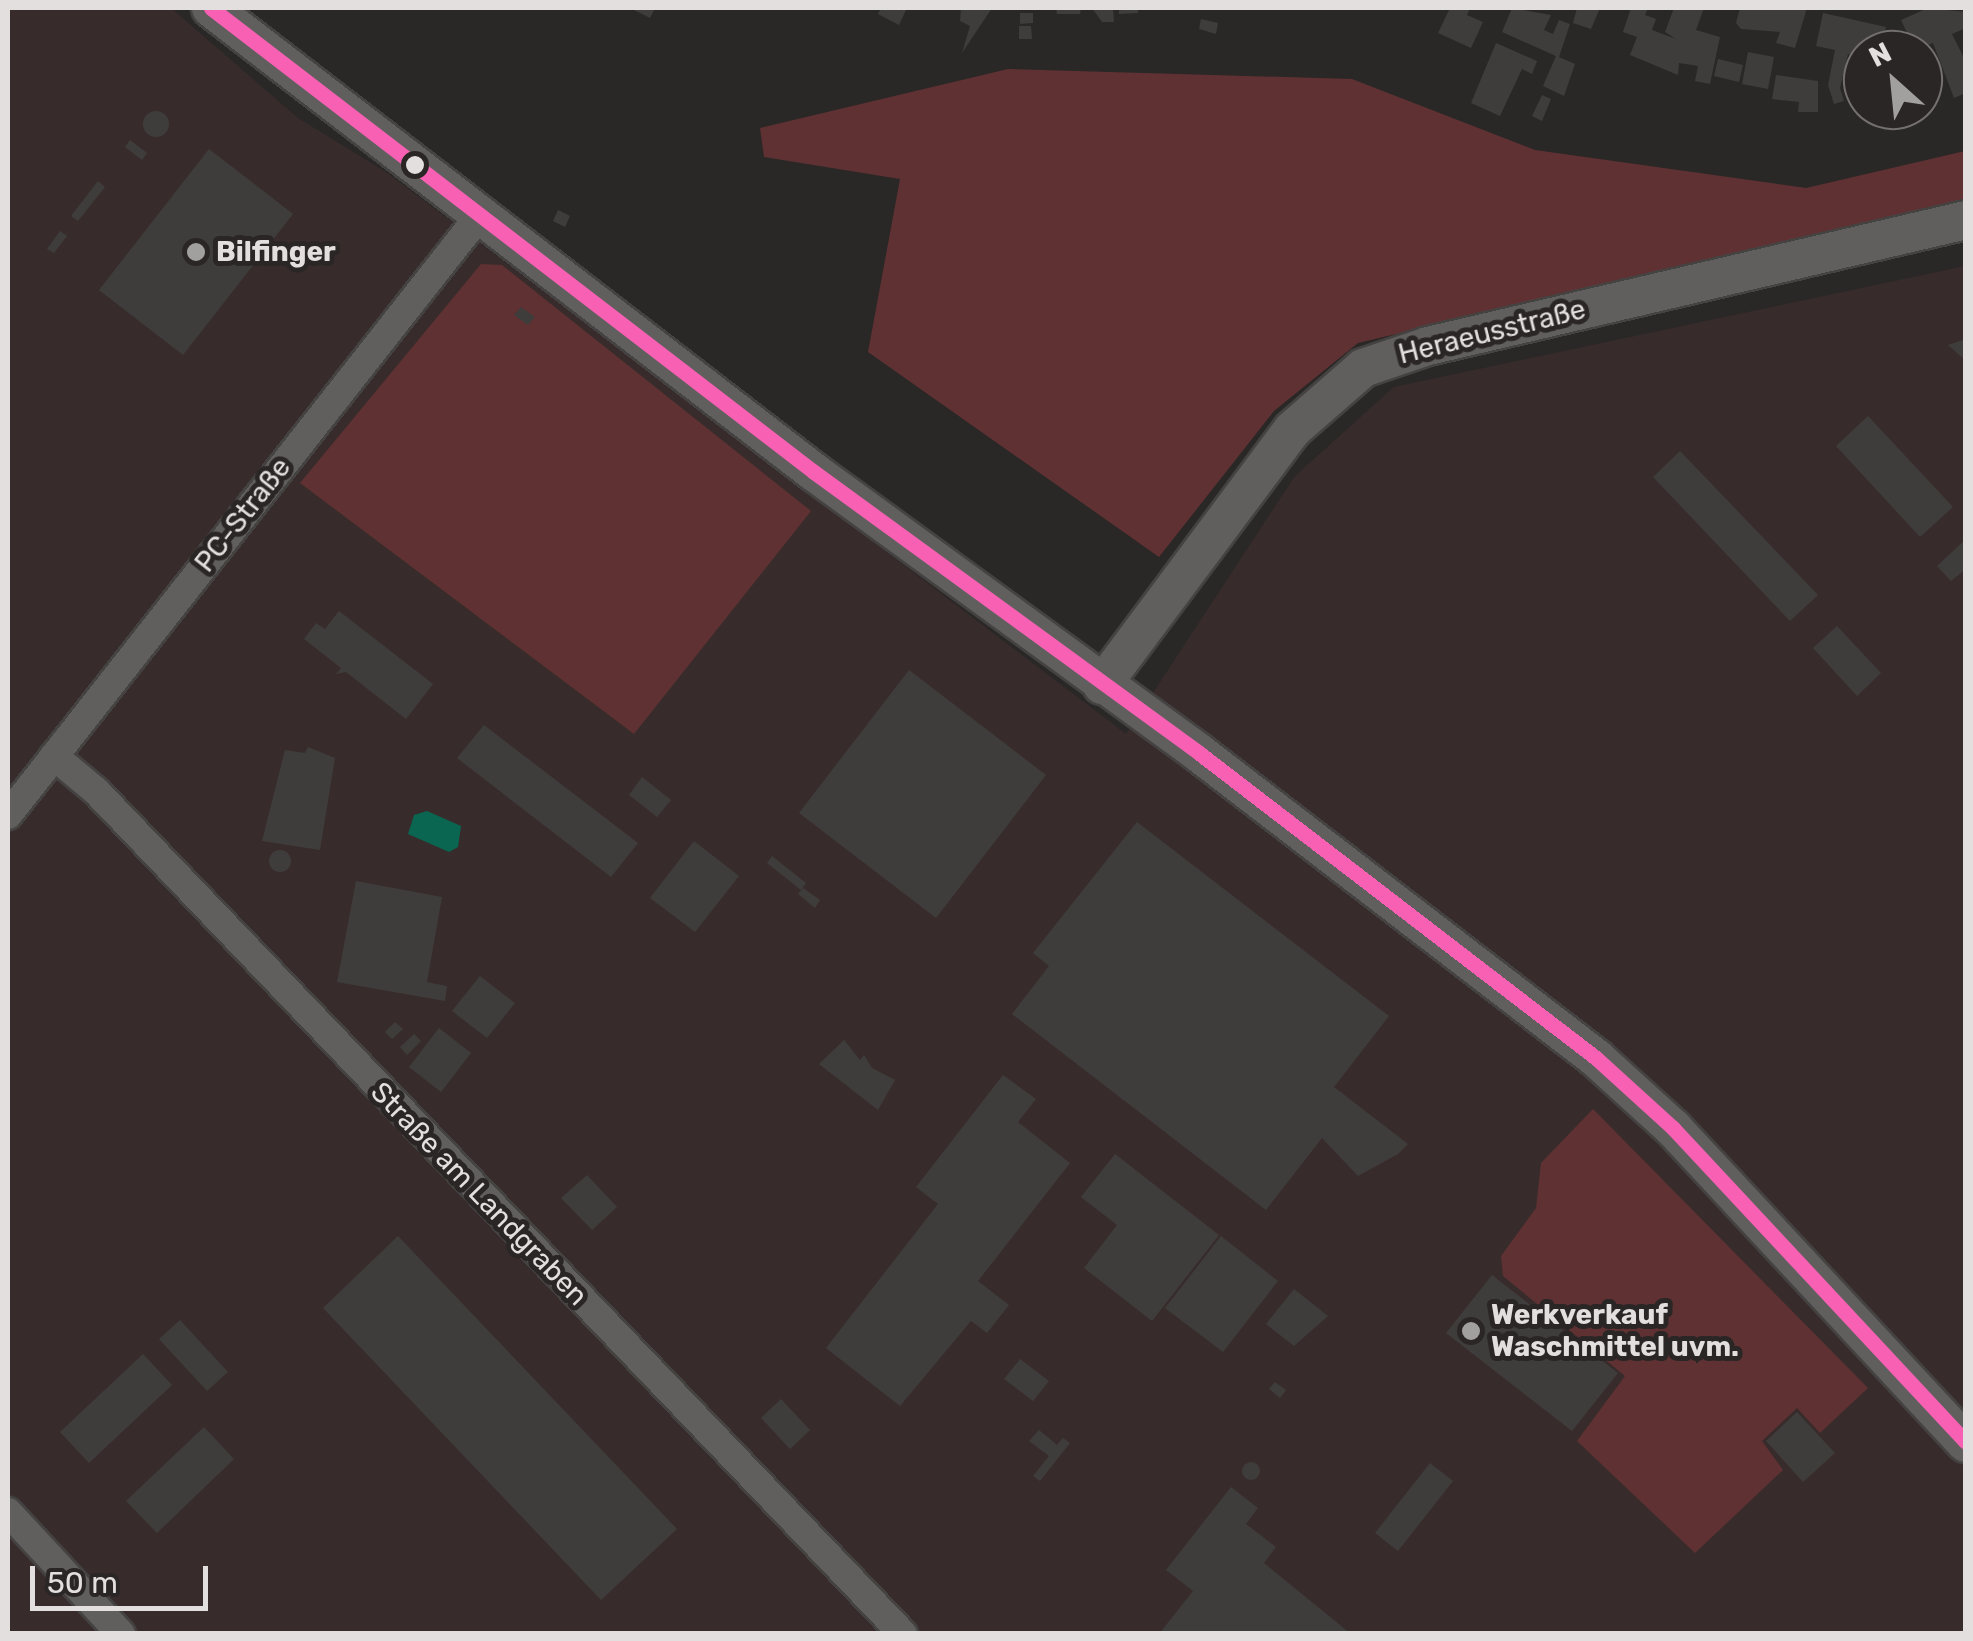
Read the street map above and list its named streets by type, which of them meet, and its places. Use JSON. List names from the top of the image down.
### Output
{
  "streets": {
    "street": ["Heraeusstraße", "PC-Straße", "Straße am Landgraben"]
  },
  "crossings": [
    ["PC-Straße", "Straße am Landgraben"]
  ],
  "places": ["Bilfinger", "Werkverkauf Waschmittel uvm."],
  "scale_bar": "50 m",
  "north": "top left"
}
